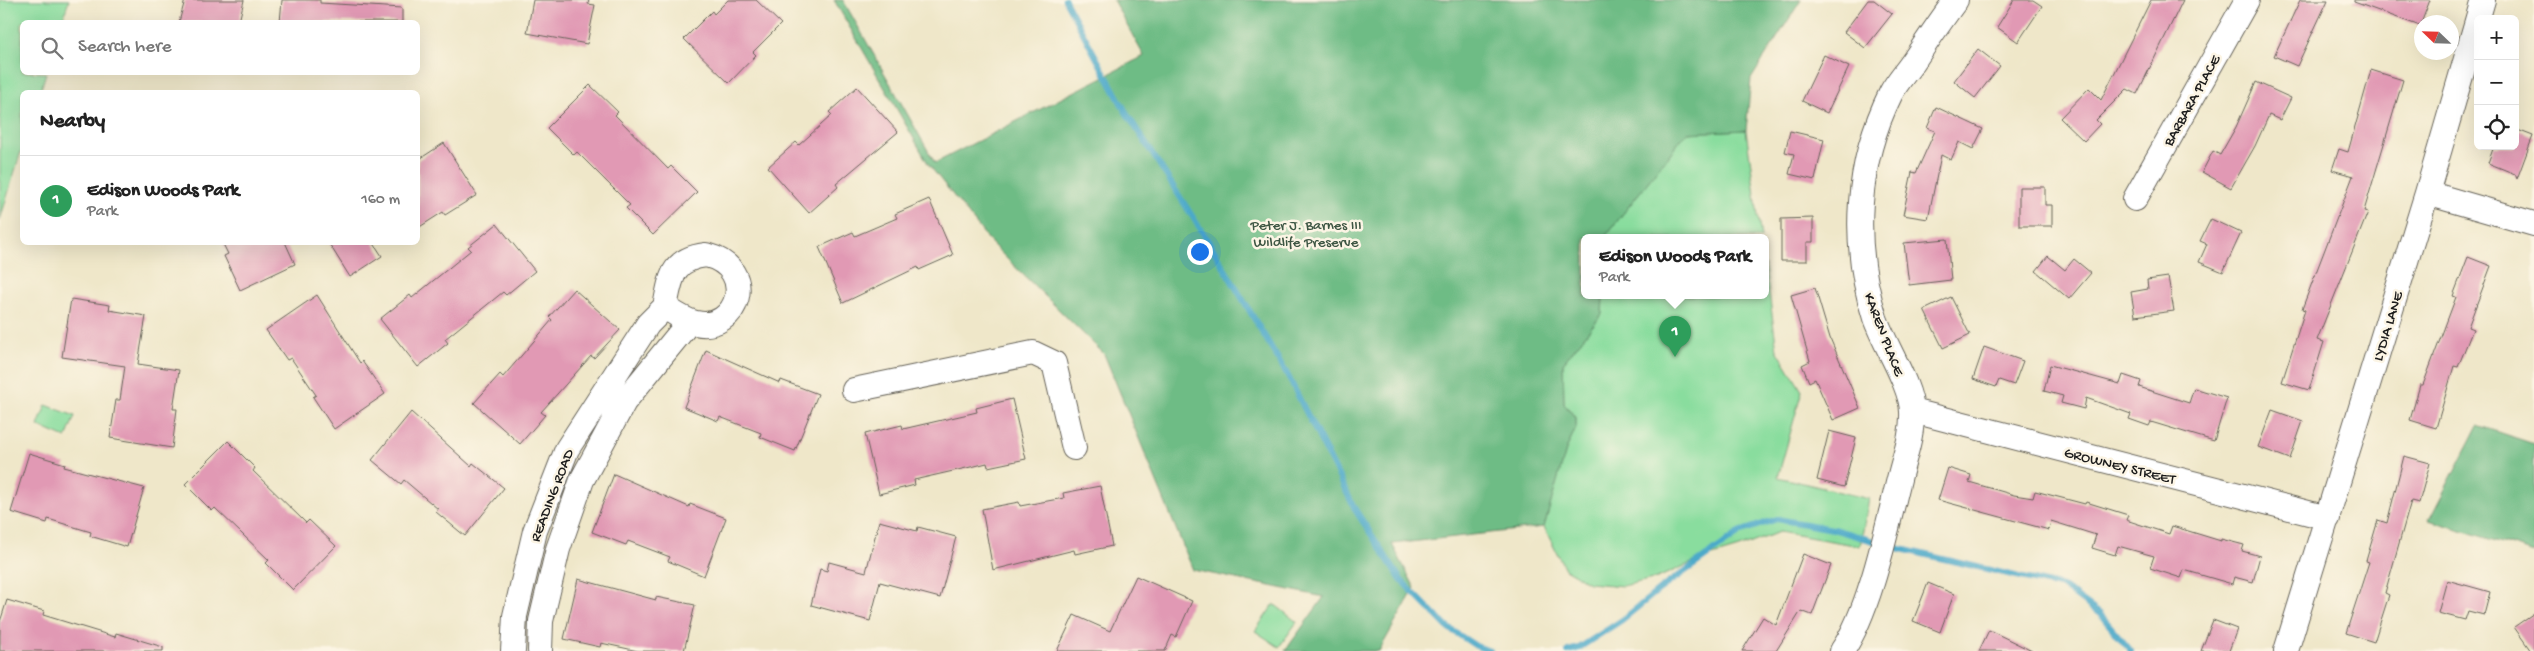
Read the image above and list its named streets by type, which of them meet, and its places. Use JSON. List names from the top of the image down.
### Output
{
  "streets": {
    "street": [
      "BARBARA PLACE",
      "LYDIA LANE",
      "KAREN PLACE",
      "GROWNEY STREET",
      "READING ROAD"
    ]
  },
  "crossings": [
    ["LYDIA LANE", "GROWNEY STREET"],
    ["KAREN PLACE", "GROWNEY STREET"]
  ],
  "parks": ["Peter J. Barnes III Wildlife Preserve"],
  "north": "top left",
  "page": {
    "map_buttons": ["+", "−"],
    "search": "Search here",
    "heading": "Nearby",
    "list": [
      {
        "mark": "1",
        "name": "Edison Woods Park",
        "note": "Park",
        "value": "160 m"
      }
    ],
    "popup": ["Edison Woods Park", "Park"],
    "pins": "1"
  }
}
